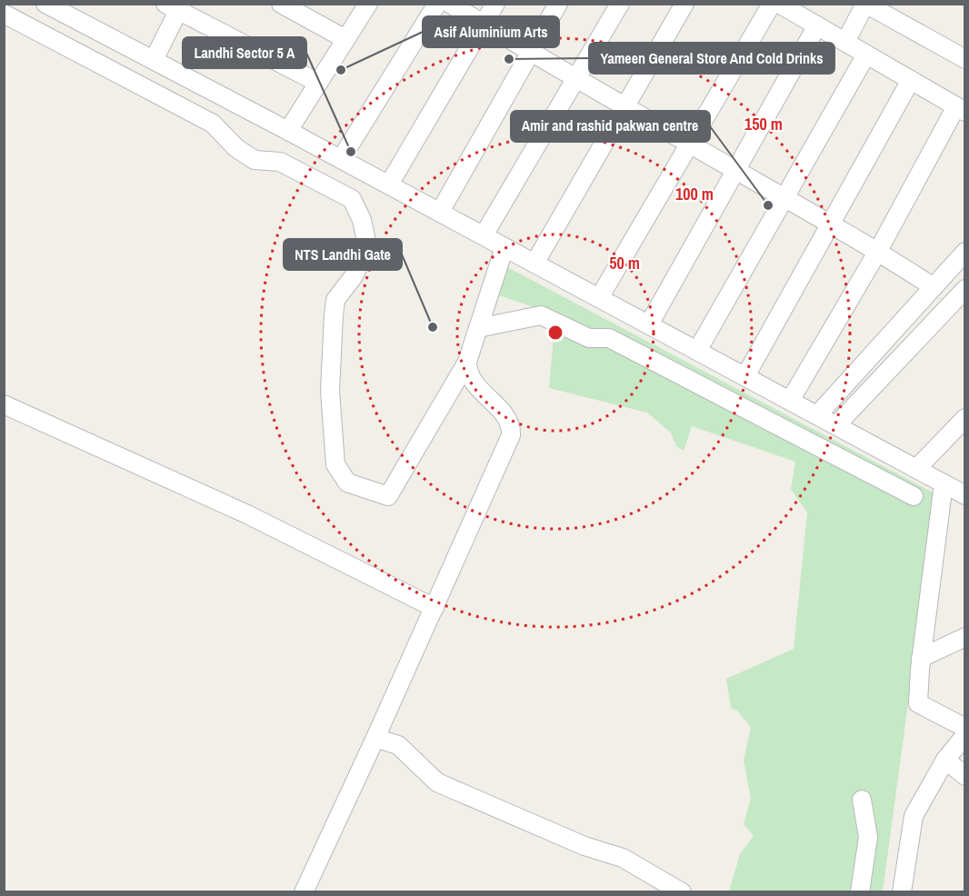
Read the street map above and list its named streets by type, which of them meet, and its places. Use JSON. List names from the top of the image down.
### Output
{
  "places": [
    "Yameen General Store And Cold Drinks",
    "Asif Aluminium Arts",
    "Landhi Sector 5 A",
    "Amir and rashid pakwan centre",
    "NTS Landhi Gate"
  ],
  "rings": ["150 m", "100 m", "50 m"]
}
